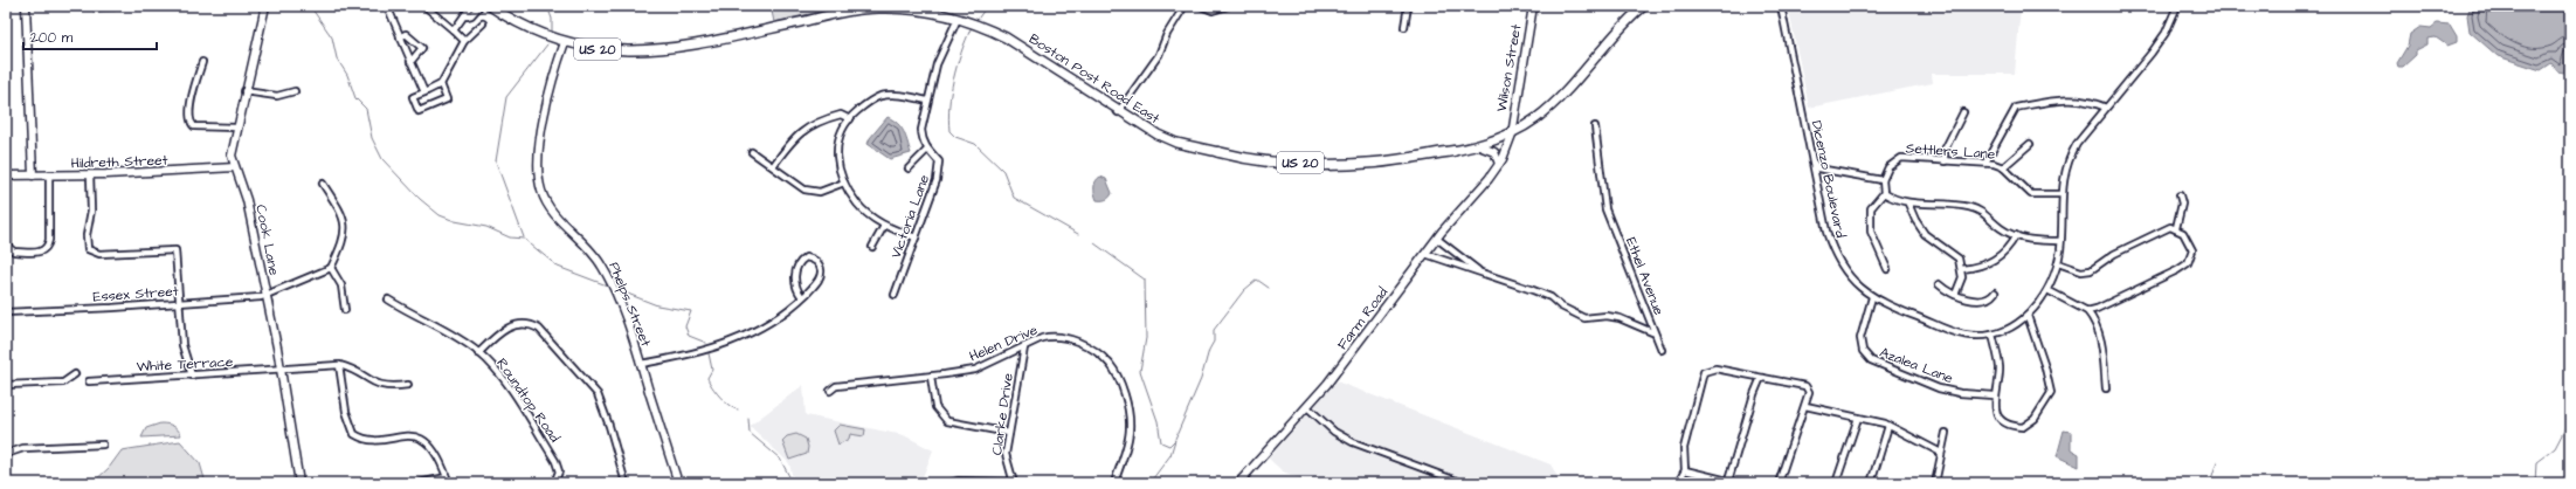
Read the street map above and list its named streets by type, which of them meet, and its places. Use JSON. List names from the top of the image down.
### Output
{
  "streets": {
    "highway": ["US 20", "Boston Post Road East"],
    "street": [
      "Wilson Street",
      "Settlers Lane",
      "Hildreth Street",
      "Dicenzo Boulevard",
      "Victoria Lane",
      "Cook Lane",
      "Ethel Avenue",
      "Essex Street",
      "Phelps Street",
      "Farm Road",
      "Helen Drive",
      "White Terrace",
      "Azalea Lane",
      "Roundtop Road",
      "Clarke Drive"
    ]
  },
  "crossings": [
    ["Wilson Street", "Boston Post Road East"],
    ["Wilson Street", "Farm Road"],
    ["Boston Post Road East", "Victoria Lane"],
    ["Boston Post Road East", "Phelps Street"],
    ["Boston Post Road East", "Farm Road"],
    ["Settlers Lane", "Dicenzo Boulevard"],
    ["Hildreth Street", "Cook Lane"],
    ["Dicenzo Boulevard", "Azalea Lane"],
    ["Cook Lane", "Essex Street"],
    ["Cook Lane", "White Terrace"],
    ["Helen Drive", "Clarke Drive"]
  ],
  "scale_bar": "200 m"
}
